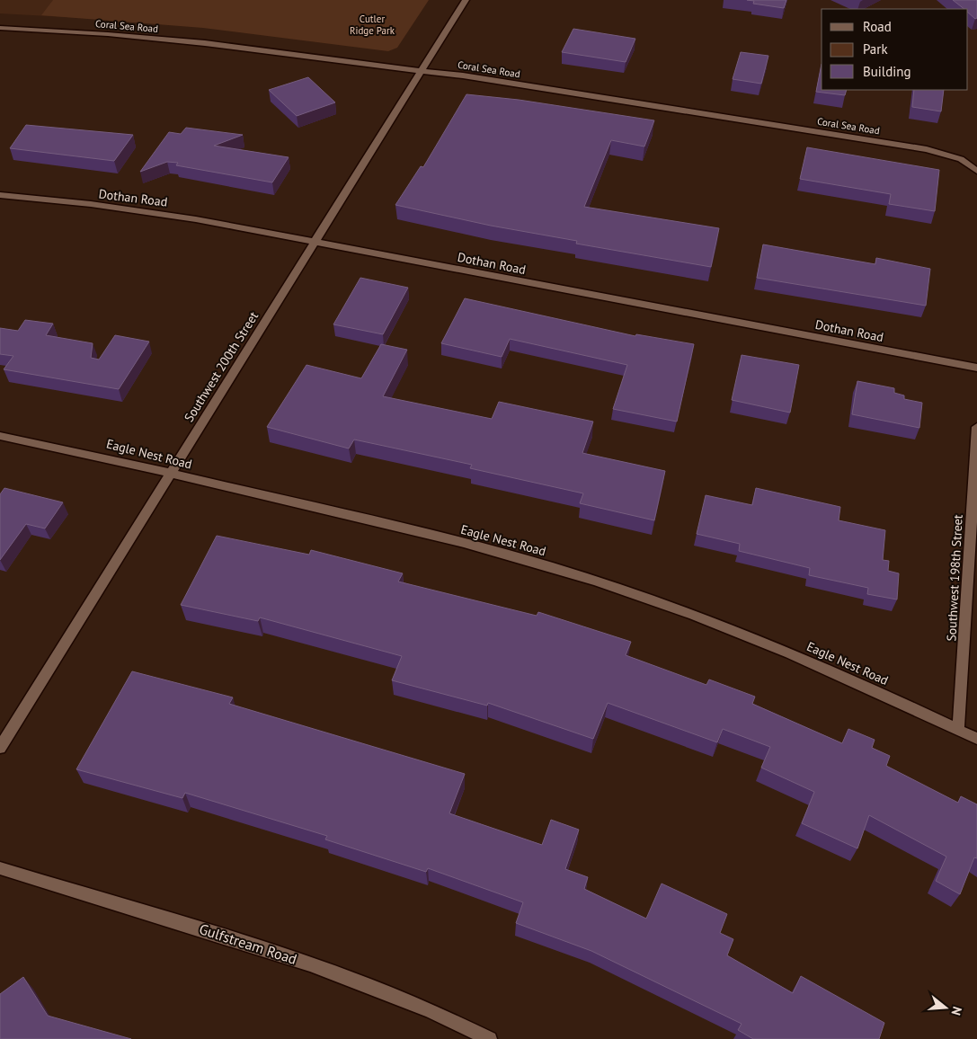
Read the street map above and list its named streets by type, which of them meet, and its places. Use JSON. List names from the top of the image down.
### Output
{
  "streets": {
    "street": [
      "Coral Sea Road",
      "Dothan Road",
      "Southwest 200th Street",
      "Eagle Nest Road",
      "Southwest 198th Street",
      "Gulfstream Road"
    ]
  },
  "crossings": [
    ["Coral Sea Road", "Southwest 200th Street"],
    ["Dothan Road", "Southwest 200th Street"],
    ["Southwest 200th Street", "Eagle Nest Road"],
    ["Eagle Nest Road", "Southwest 198th Street"]
  ],
  "parks": ["Cutler Ridge Park"],
  "legend": ["Road", "Park", "Building"],
  "north": "right"
}
